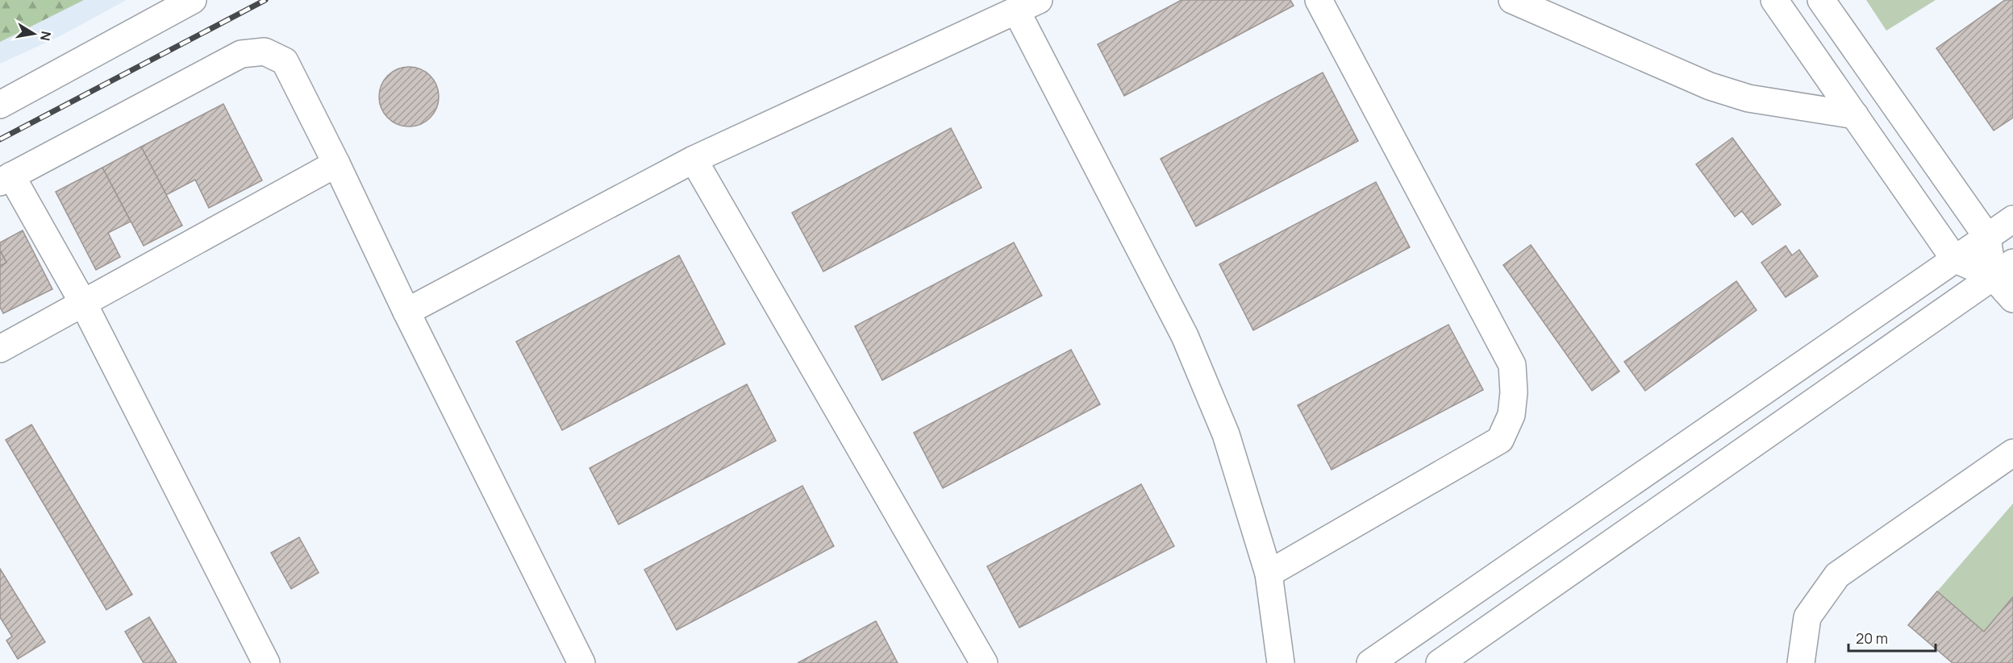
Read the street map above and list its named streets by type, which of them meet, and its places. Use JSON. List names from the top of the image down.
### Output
{
  "scale_bar": "20 m",
  "north": "right"
}
